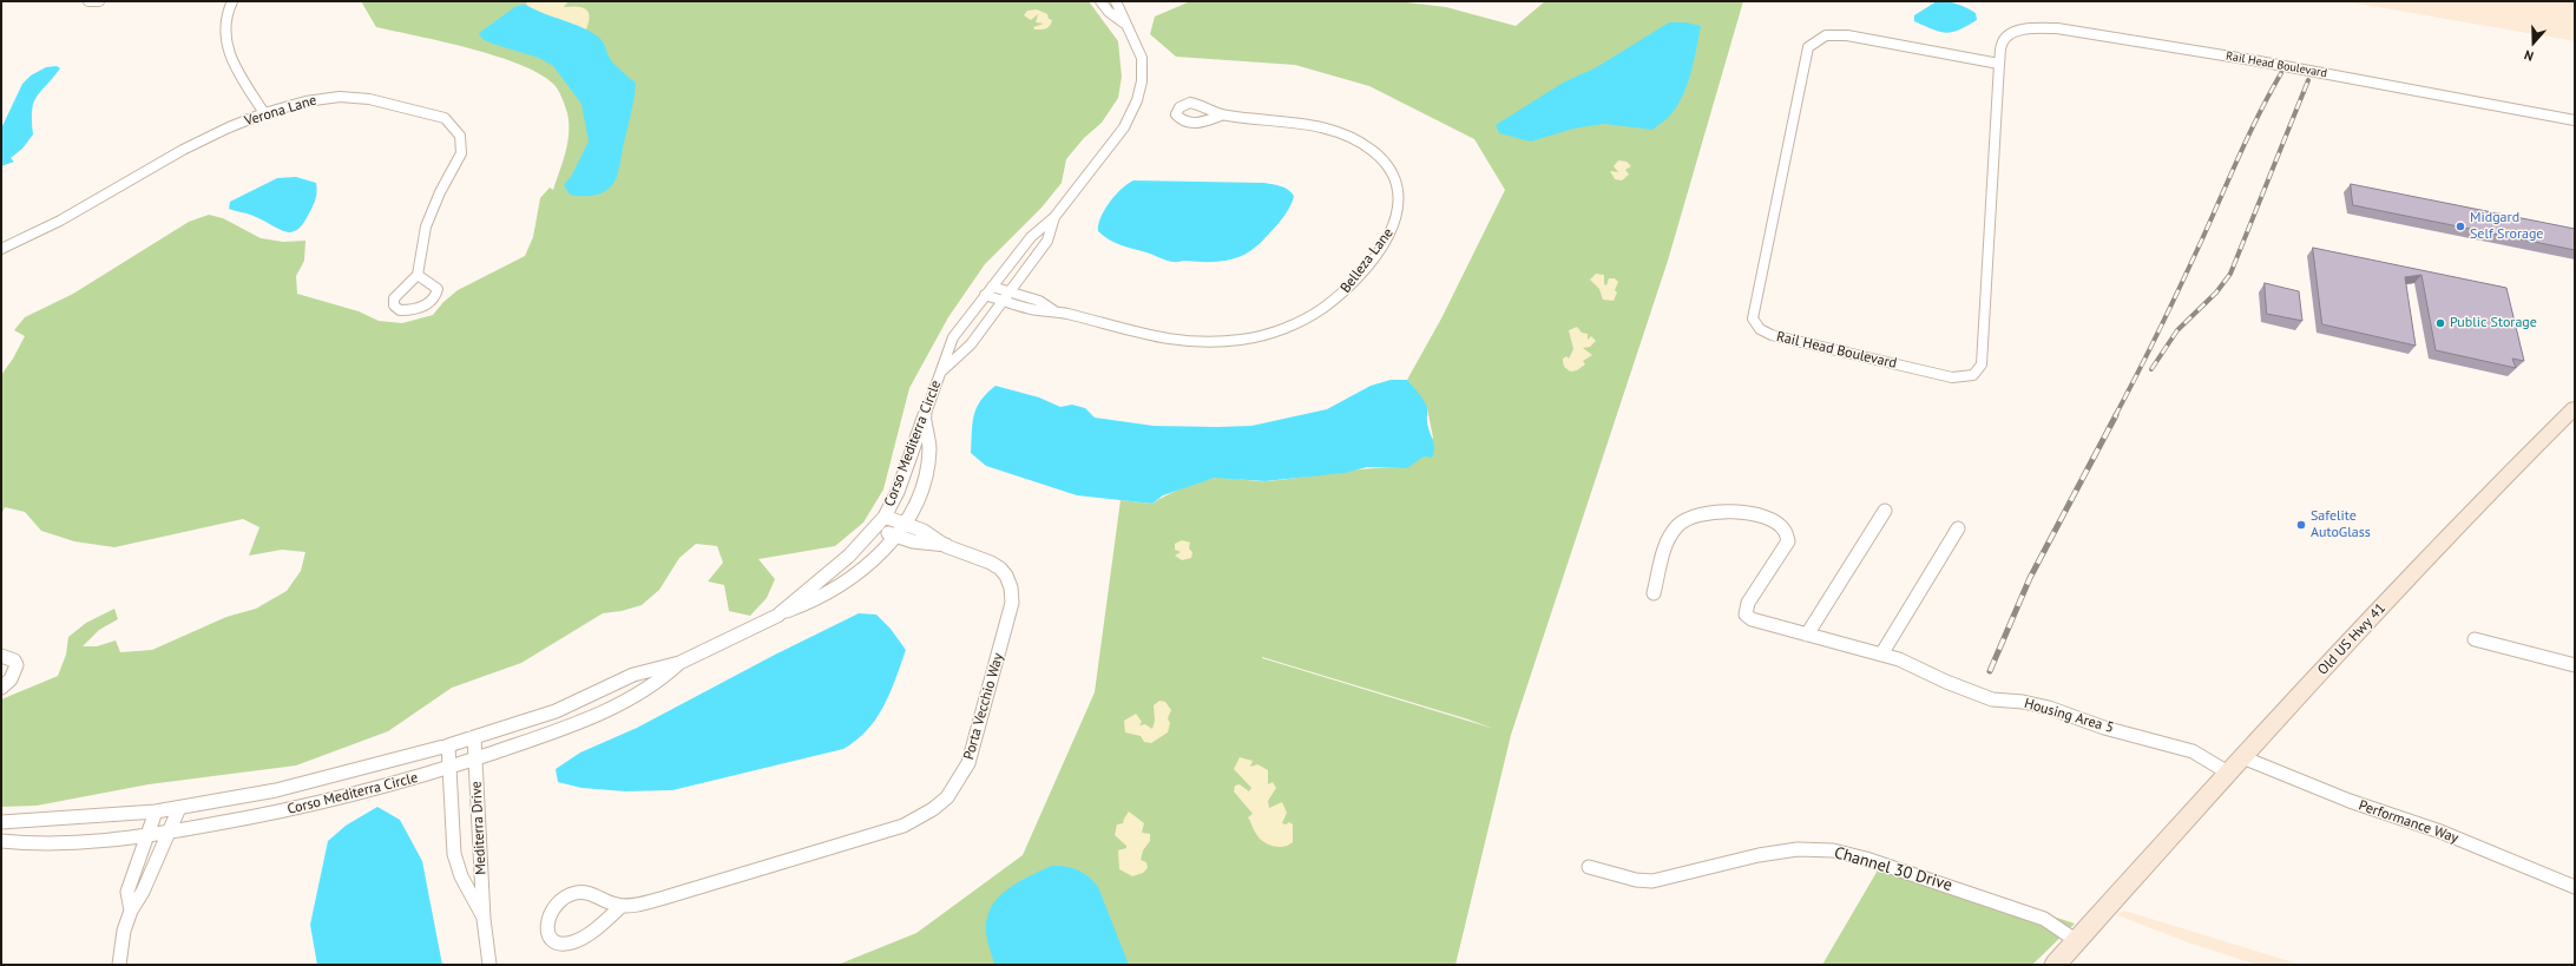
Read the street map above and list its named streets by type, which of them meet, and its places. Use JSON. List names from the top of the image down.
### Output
{
  "streets": {
    "street": [
      "Rail Head Boulevard",
      "Verona Lane",
      "Belleza Lane",
      "Corso Mediterra Circle",
      "Old US Hwy 41",
      "Porta Vecchio Way",
      "Housing Area 5",
      "Performance Way",
      "Mediterra Drive",
      "Channel 30 Drive"
    ]
  },
  "crossings": [
    ["Belleza Lane", "Corso Mediterra Circle"],
    ["Corso Mediterra Circle", "Porta Vecchio Way"],
    ["Corso Mediterra Circle", "Mediterra Drive"],
    ["Old US Hwy 41", "Housing Area 5"],
    ["Old US Hwy 41", "Performance Way"],
    ["Old US Hwy 41", "Channel 30 Drive"]
  ],
  "places": ["Midgard Self Srorage", "Public Storage", "Safelite AutoGlass"],
  "north": "bottom"
}
